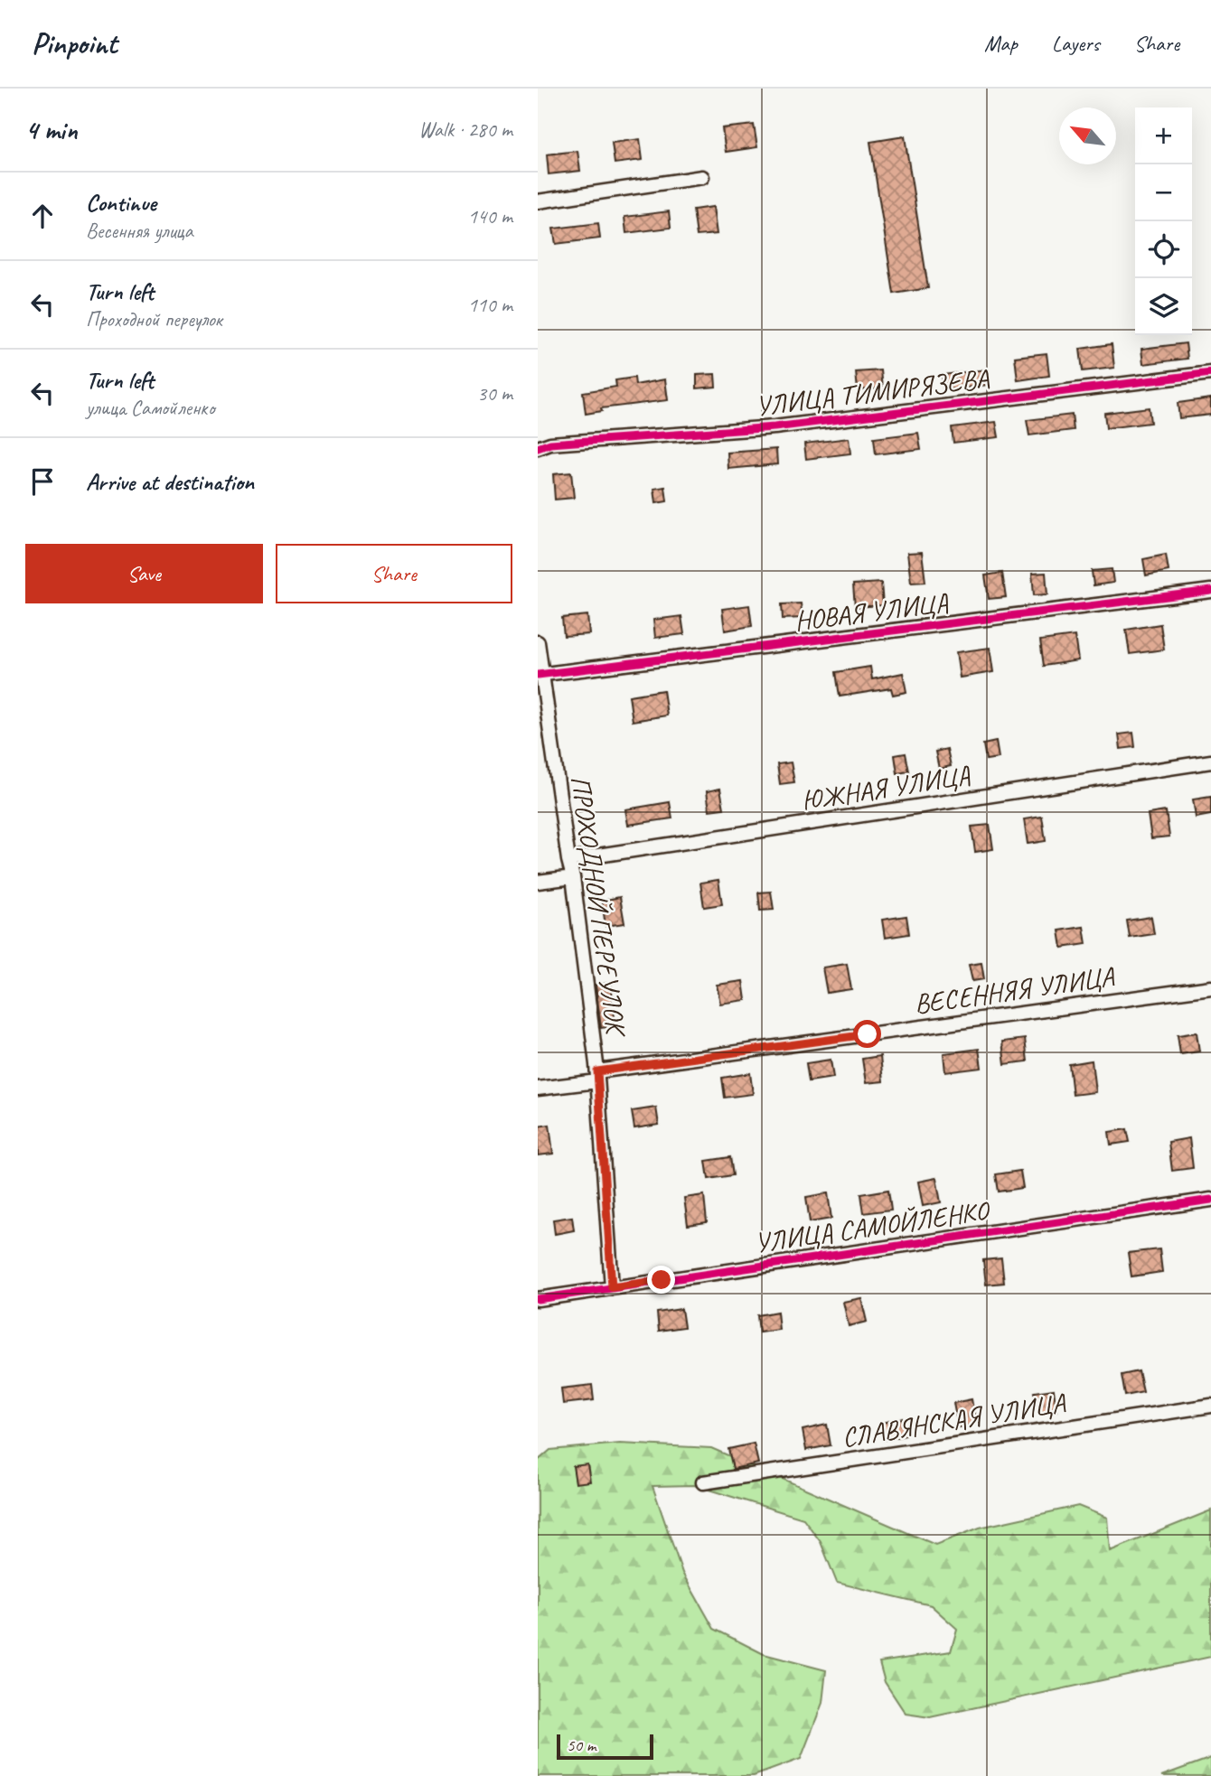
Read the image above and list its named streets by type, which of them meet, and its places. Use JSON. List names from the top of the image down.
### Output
{
  "streets": {
    "street": [
      "УЛИЦА ТИМИРЯЗЕВА",
      "НОВАЯ УЛИЦА",
      "ЮЖНАЯ УЛИЦА",
      "ПРОХОДНОЙ ПЕРЕУЛОК",
      "ВЕСЕННЯЯ УЛИЦА",
      "УЛИЦА САМОЙЛЕНКО",
      "СЛАВЯНСКАЯ УЛИЦА"
    ]
  },
  "crossings": [
    ["НОВАЯ УЛИЦА", "ПРОХОДНОЙ ПЕРЕУЛОК"],
    ["ЮЖНАЯ УЛИЦА", "ПРОХОДНОЙ ПЕРЕУЛОК"],
    ["ПРОХОДНОЙ ПЕРЕУЛОК", "ВЕСЕННЯЯ УЛИЦА"],
    ["ПРОХОДНОЙ ПЕРЕУЛОК", "УЛИЦА САМОЙЛЕНКО"]
  ],
  "scale_bar": "50 m",
  "north": "top left",
  "page": {
    "header": "Pinpoint",
    "nav": ["Map", "Layers", "Share"],
    "heading": ["4 min", "Walk · 280 m"],
    "map_buttons": ["+", "−"],
    "list": [
      ["Continue", "Весенняя улица", "140 m"],
      ["Turn left", "Проходной переулок", "110 m"],
      ["Turn left", "улица Самойленко", "30 m"],
      "Arrive at destination"
    ],
    "buttons": ["Save", "Share"],
    "scale": "50 m"
  }
}
